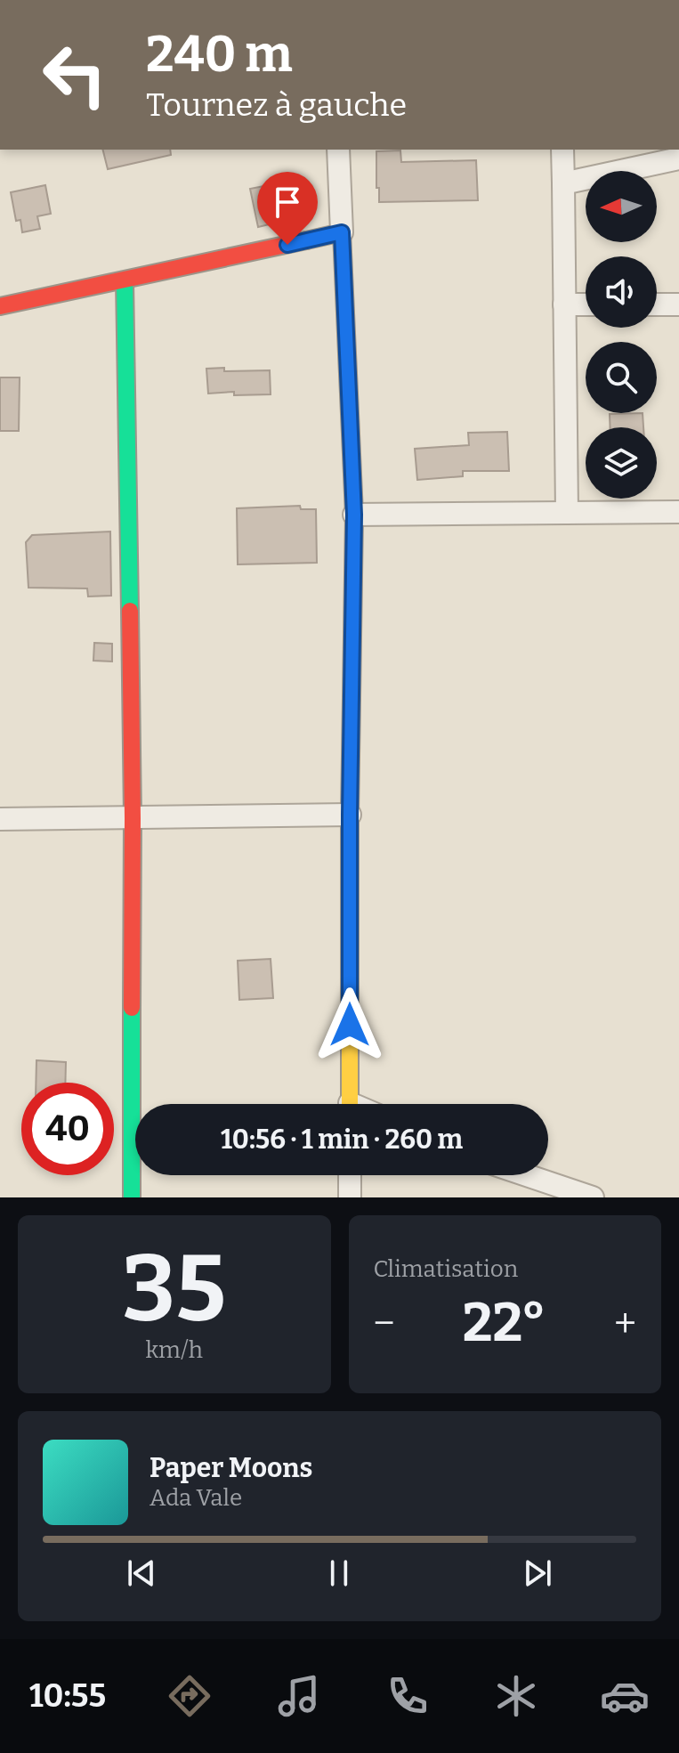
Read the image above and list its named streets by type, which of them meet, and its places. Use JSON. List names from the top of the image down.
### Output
{
  "north": "left",
  "page": {
    "turn": ["240 m", "Tournez à gauche"],
    "limit": "40",
    "trip": "10:56 · 1 min · 260 m",
    "tile": [
      ["35", "km/h"],
      "Climatisation"
    ],
    "heat": ["−", "22°", "+"],
    "song": ["Paper Moons", "Ada Vale"],
    "tabs": "10:55"
  }
}
